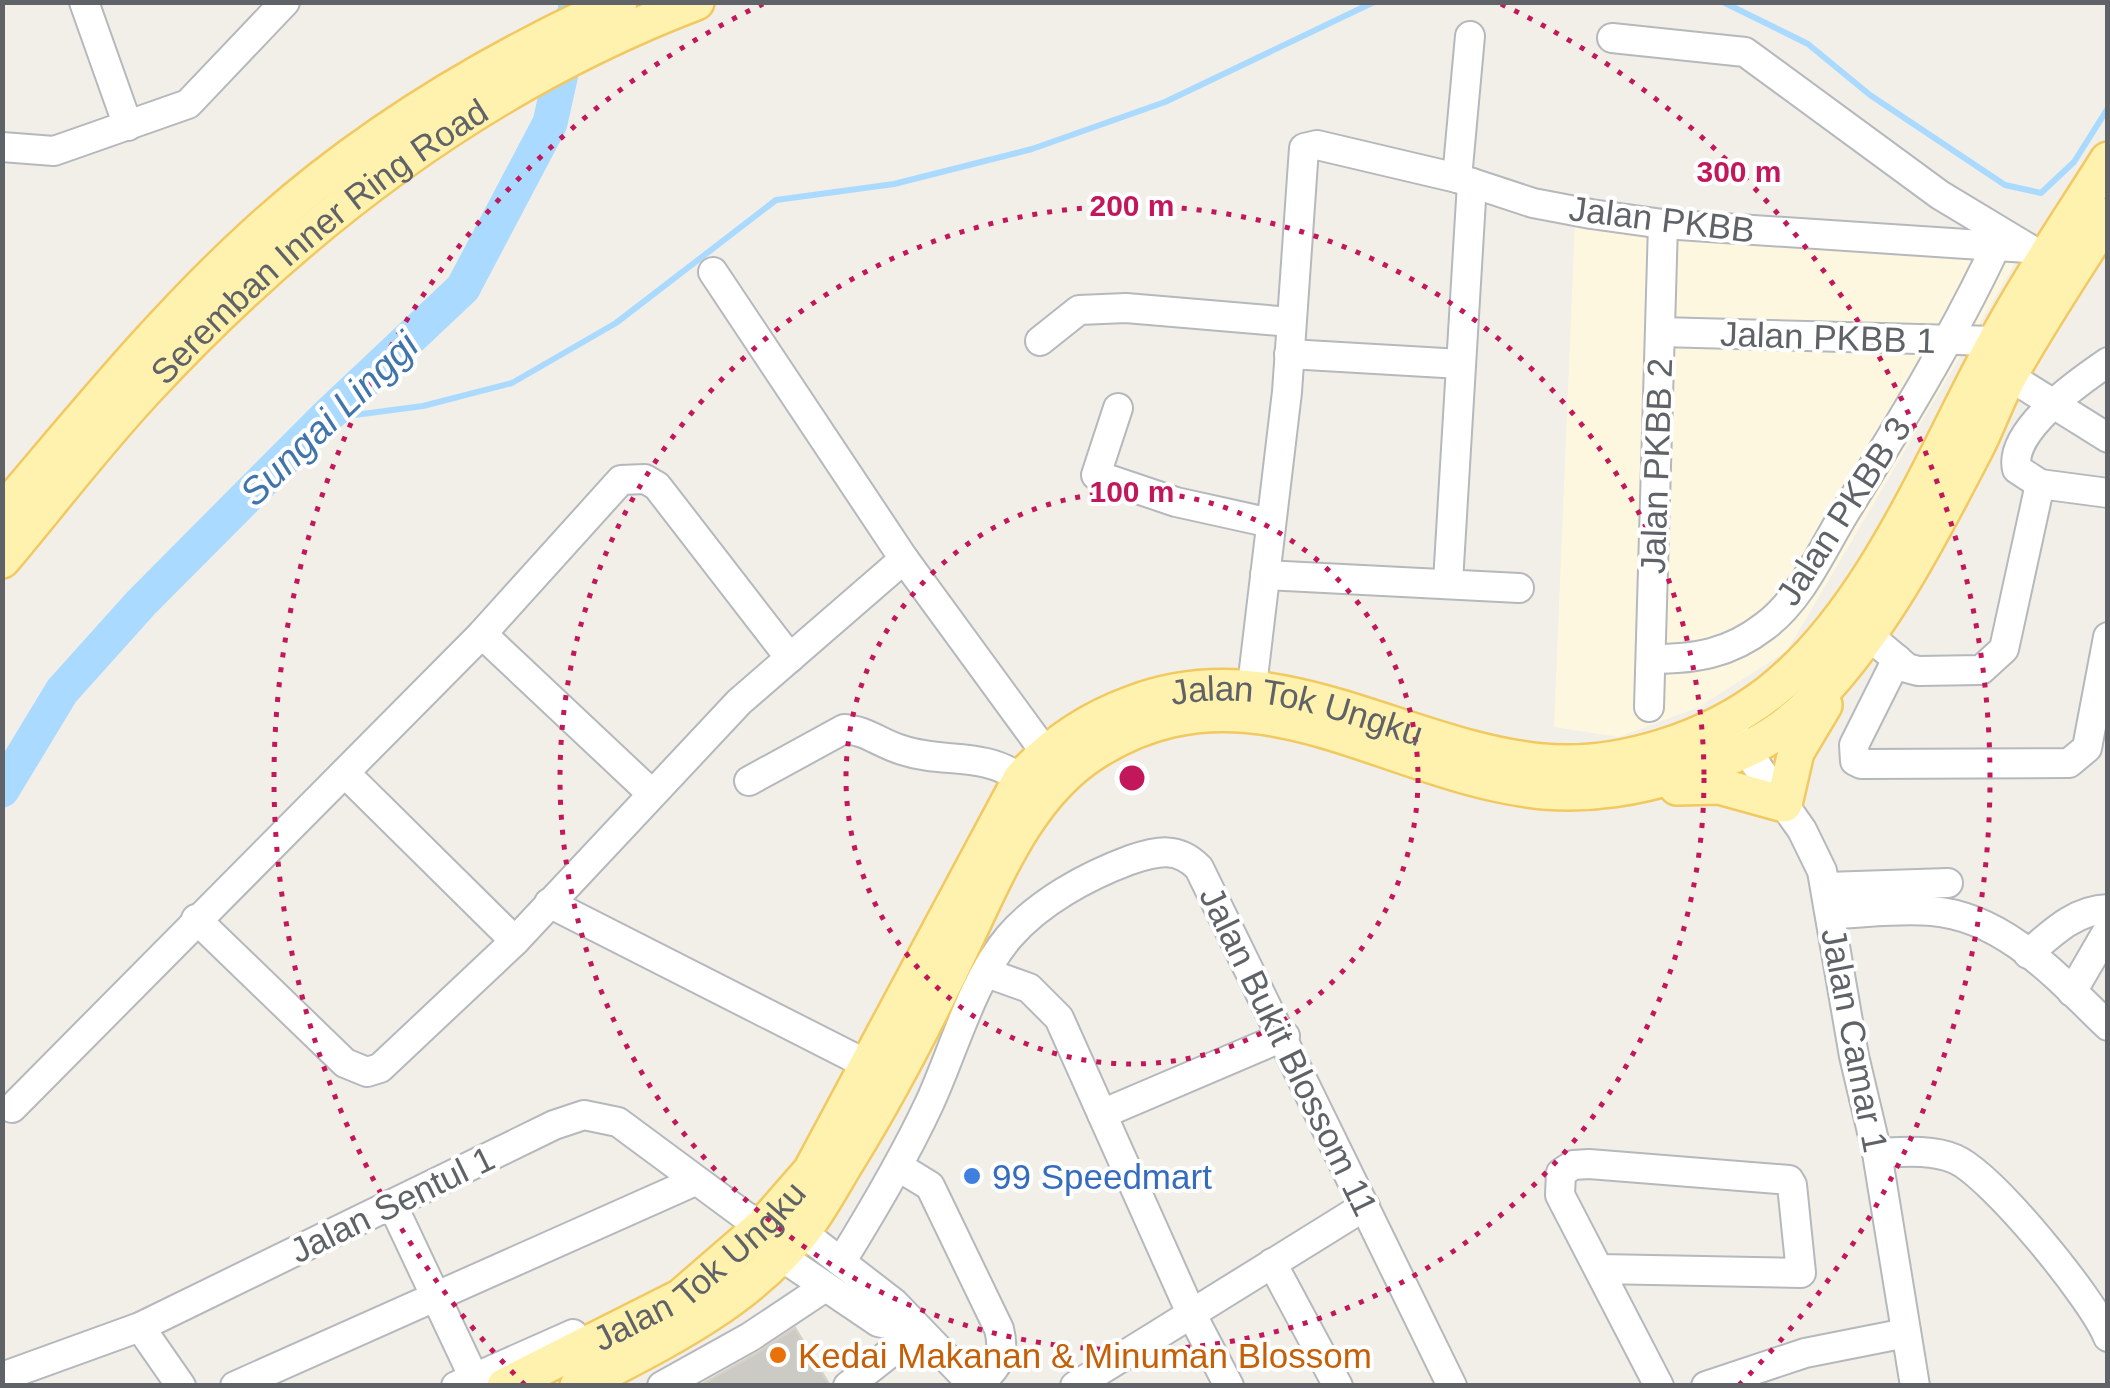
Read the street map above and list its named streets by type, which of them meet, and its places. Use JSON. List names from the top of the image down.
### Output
{
  "streets": {
    "main road": ["Seremban Inner Ring Road", "Jalan Tok Ungku"],
    "street": [
      "Jalan PKBB",
      "Jalan PKBB 1",
      "Jalan PKBB 2",
      "Jalan PKBB 3",
      "Jalan Camar 1",
      "Jalan Bukit Blossom 11",
      "Jalan Sentul 1"
    ]
  },
  "crossings": [
    ["Jalan PKBB", "Jalan PKBB 2"],
    ["Jalan PKBB", "Jalan PKBB 3"],
    ["Jalan PKBB", "Jalan Tok Ungku"],
    ["Jalan PKBB 1", "Jalan PKBB 2"],
    ["Jalan PKBB 1", "Jalan PKBB 3"],
    ["Jalan PKBB 1", "Jalan Tok Ungku"],
    ["Jalan PKBB 2", "Jalan PKBB 3"],
    ["Jalan Tok Ungku", "Jalan Camar 1"],
    ["Jalan Tok Ungku", "Jalan Sentul 1"]
  ],
  "water": ["Sungai Linggi"],
  "places": ["99 Speedmart", "Kedai Makanan & Minuman Blossom"],
  "rings": ["300 m", "200 m", "100 m"]
}
